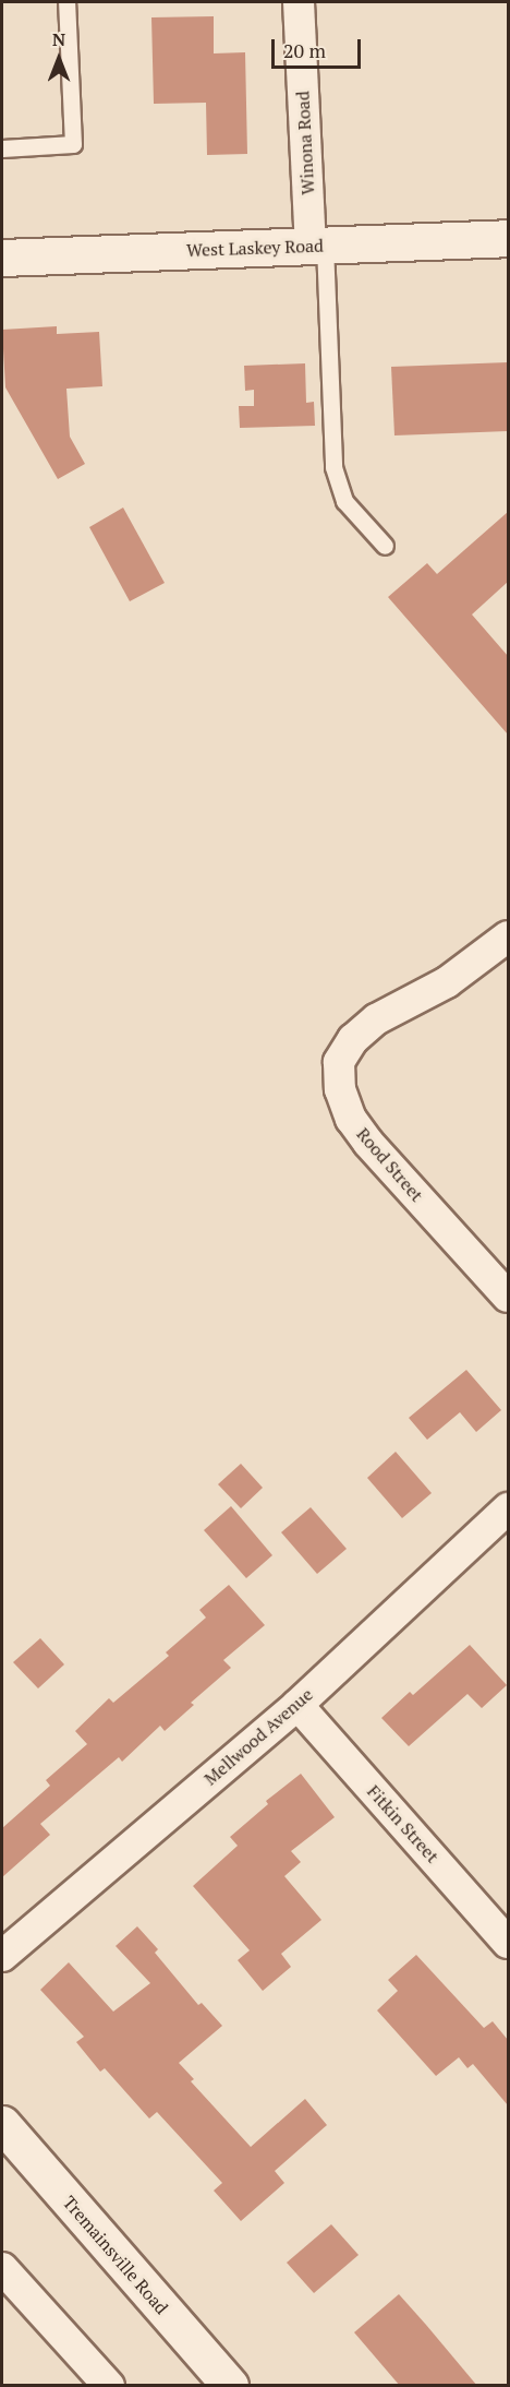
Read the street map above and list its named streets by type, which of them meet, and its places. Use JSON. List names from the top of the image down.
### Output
{
  "streets": {
    "main road": ["West Laskey Road", "Tremainsville Road"],
    "street": [
      "Winona Road",
      "Rood Street",
      "Mellwood Avenue",
      "Fitkin Street"
    ]
  },
  "crossings": [
    ["Winona Road", "West Laskey Road"],
    ["Mellwood Avenue", "Fitkin Street"]
  ],
  "scale_bar": "20 m",
  "north": "top"
}
